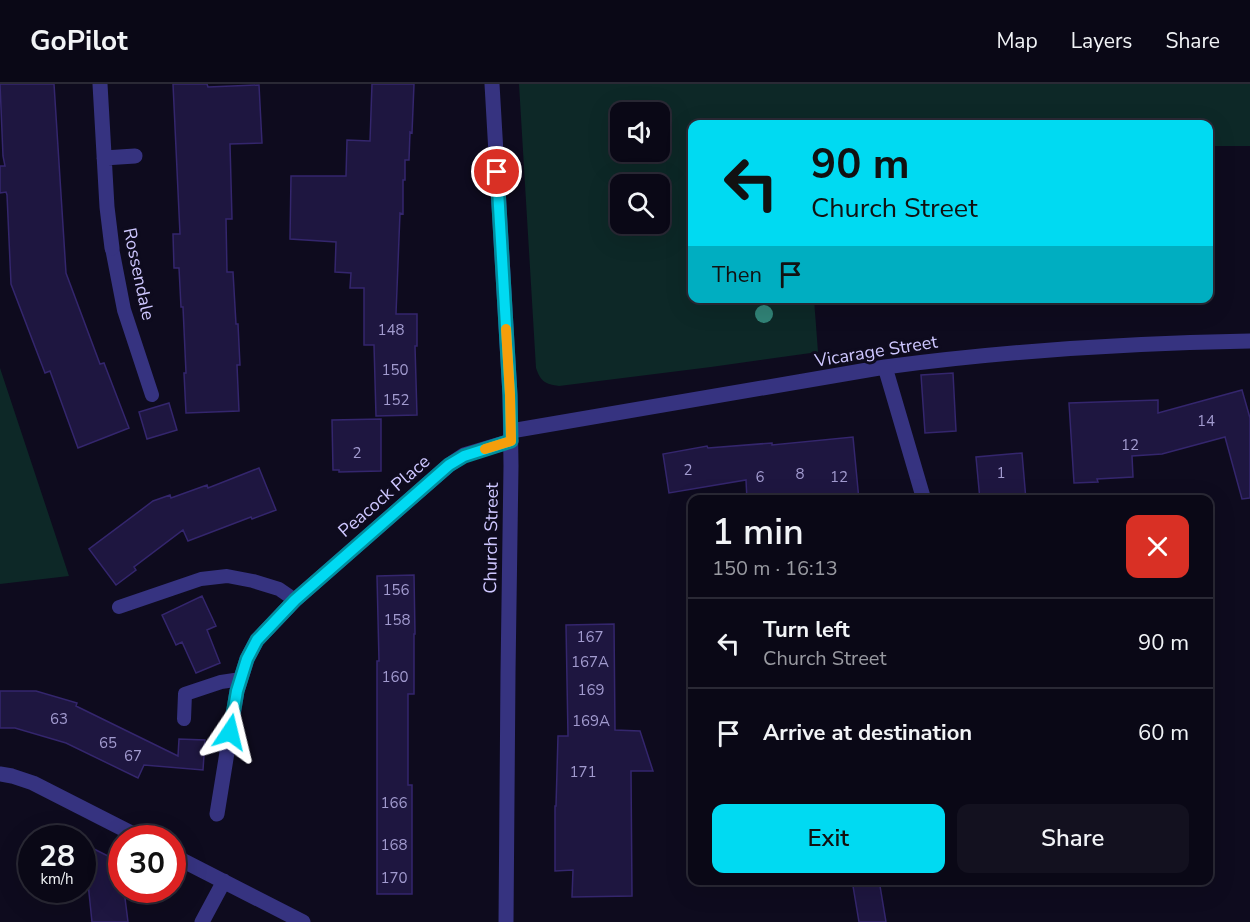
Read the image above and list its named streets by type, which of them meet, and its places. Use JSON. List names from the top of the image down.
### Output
{
  "streets": {
    "street": [
      "Rossendale",
      "Vicarage Street",
      "Peacock Place",
      "Church Street"
    ]
  },
  "crossings": [
    ["Vicarage Street", "Peacock Place"],
    ["Vicarage Street", "Church Street"],
    ["Peacock Place", "Church Street"]
  ],
  "house_numbers": [
    "148",
    "150",
    "152",
    "14",
    "12",
    "2",
    "2",
    "1",
    "8",
    "6",
    "12",
    "156",
    "158",
    "167",
    "167A",
    "160",
    "169",
    "63",
    "169A",
    "65",
    "67",
    "171",
    "166",
    "168",
    "170"
  ],
  "page": {
    "header": "GoPilot",
    "nav": ["Map", "Layers", "Share"],
    "turn": ["90 m", "Church Street"],
    "then": "Then",
    "heading": ["1 min", "150 m · 16:13"],
    "list": [
      {
        "name": "Turn left",
        "note": "Church Street",
        "value": "90 m"
      },
      {
        "name": "Arrive at destination",
        "value": "60 m"
      }
    ],
    "buttons": ["Exit", "Share"],
    "speed": "28 km/h",
    "limit": "30"
  }
}
